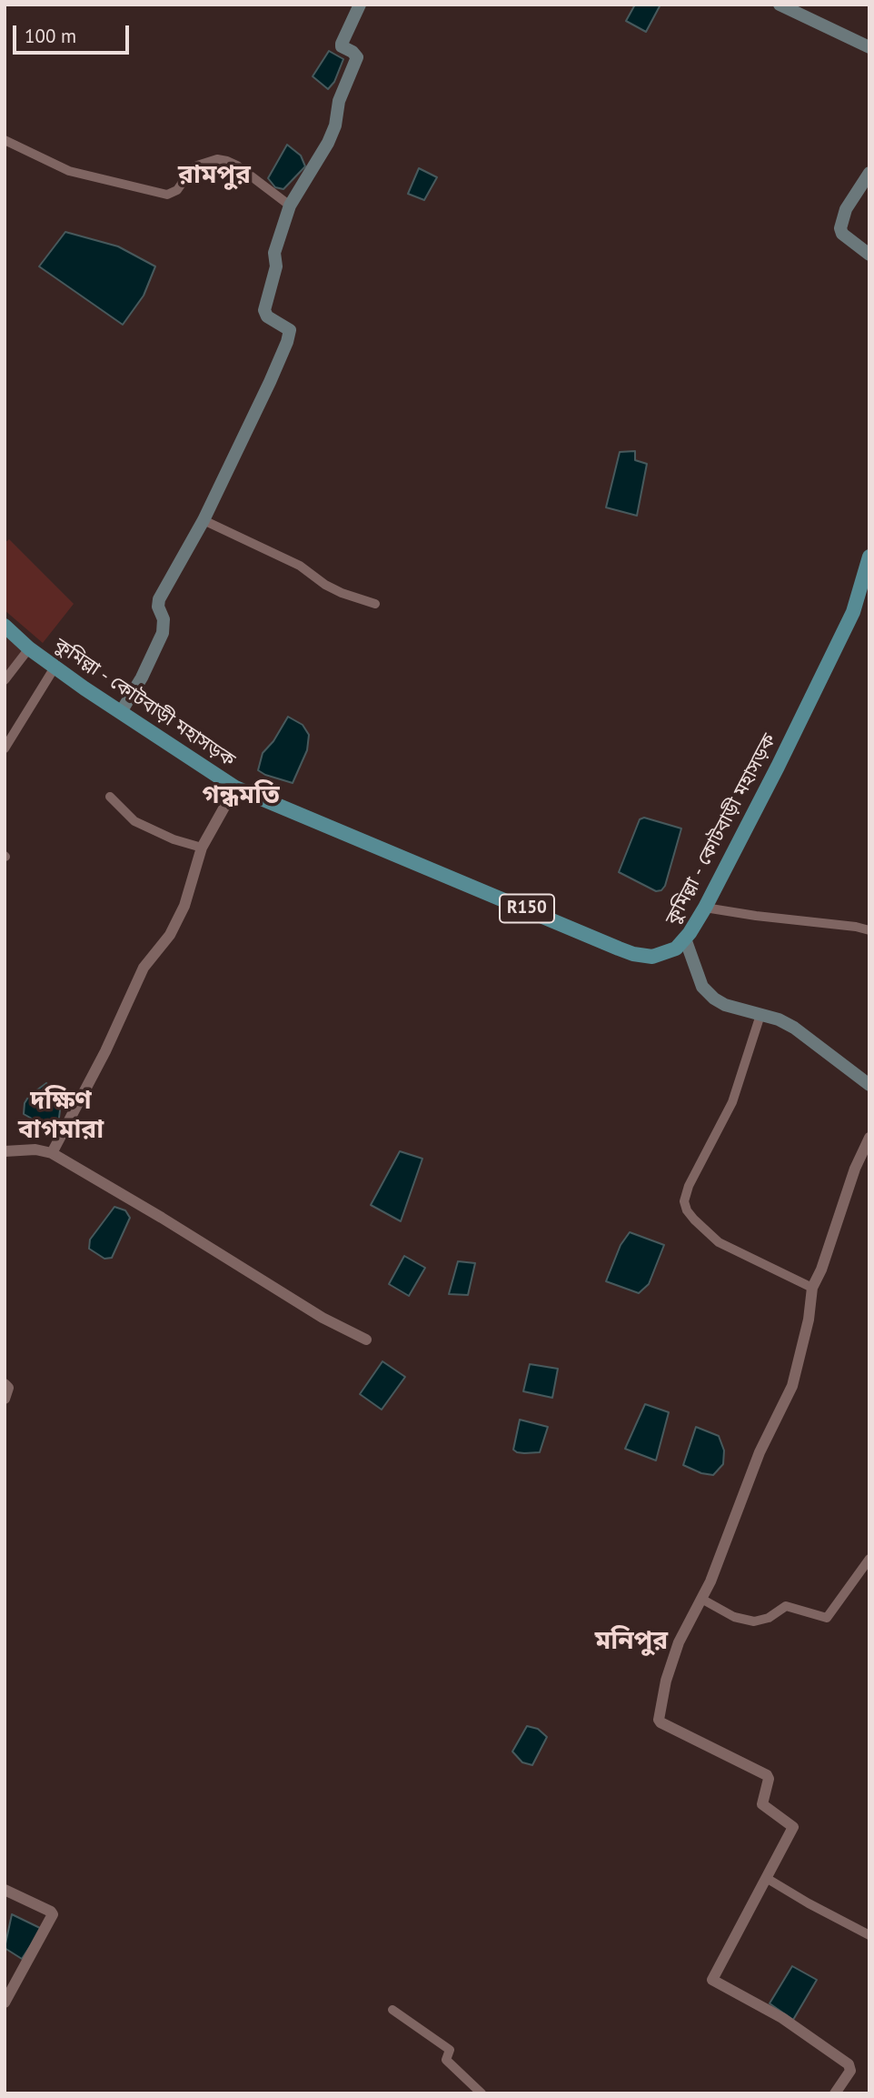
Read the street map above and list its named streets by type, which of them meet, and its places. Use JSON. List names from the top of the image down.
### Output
{
  "streets": {
    "main road": ["কুমিল্লা - কোটবাড়ী মহাসড়ক", "R150"]
  },
  "districts": [
    "রামপুর",
    "গন্ধমতি",
    "দক্ষিণ বাগমারা",
    "মনিপুর"
  ],
  "scale_bar": "100 m"
}
